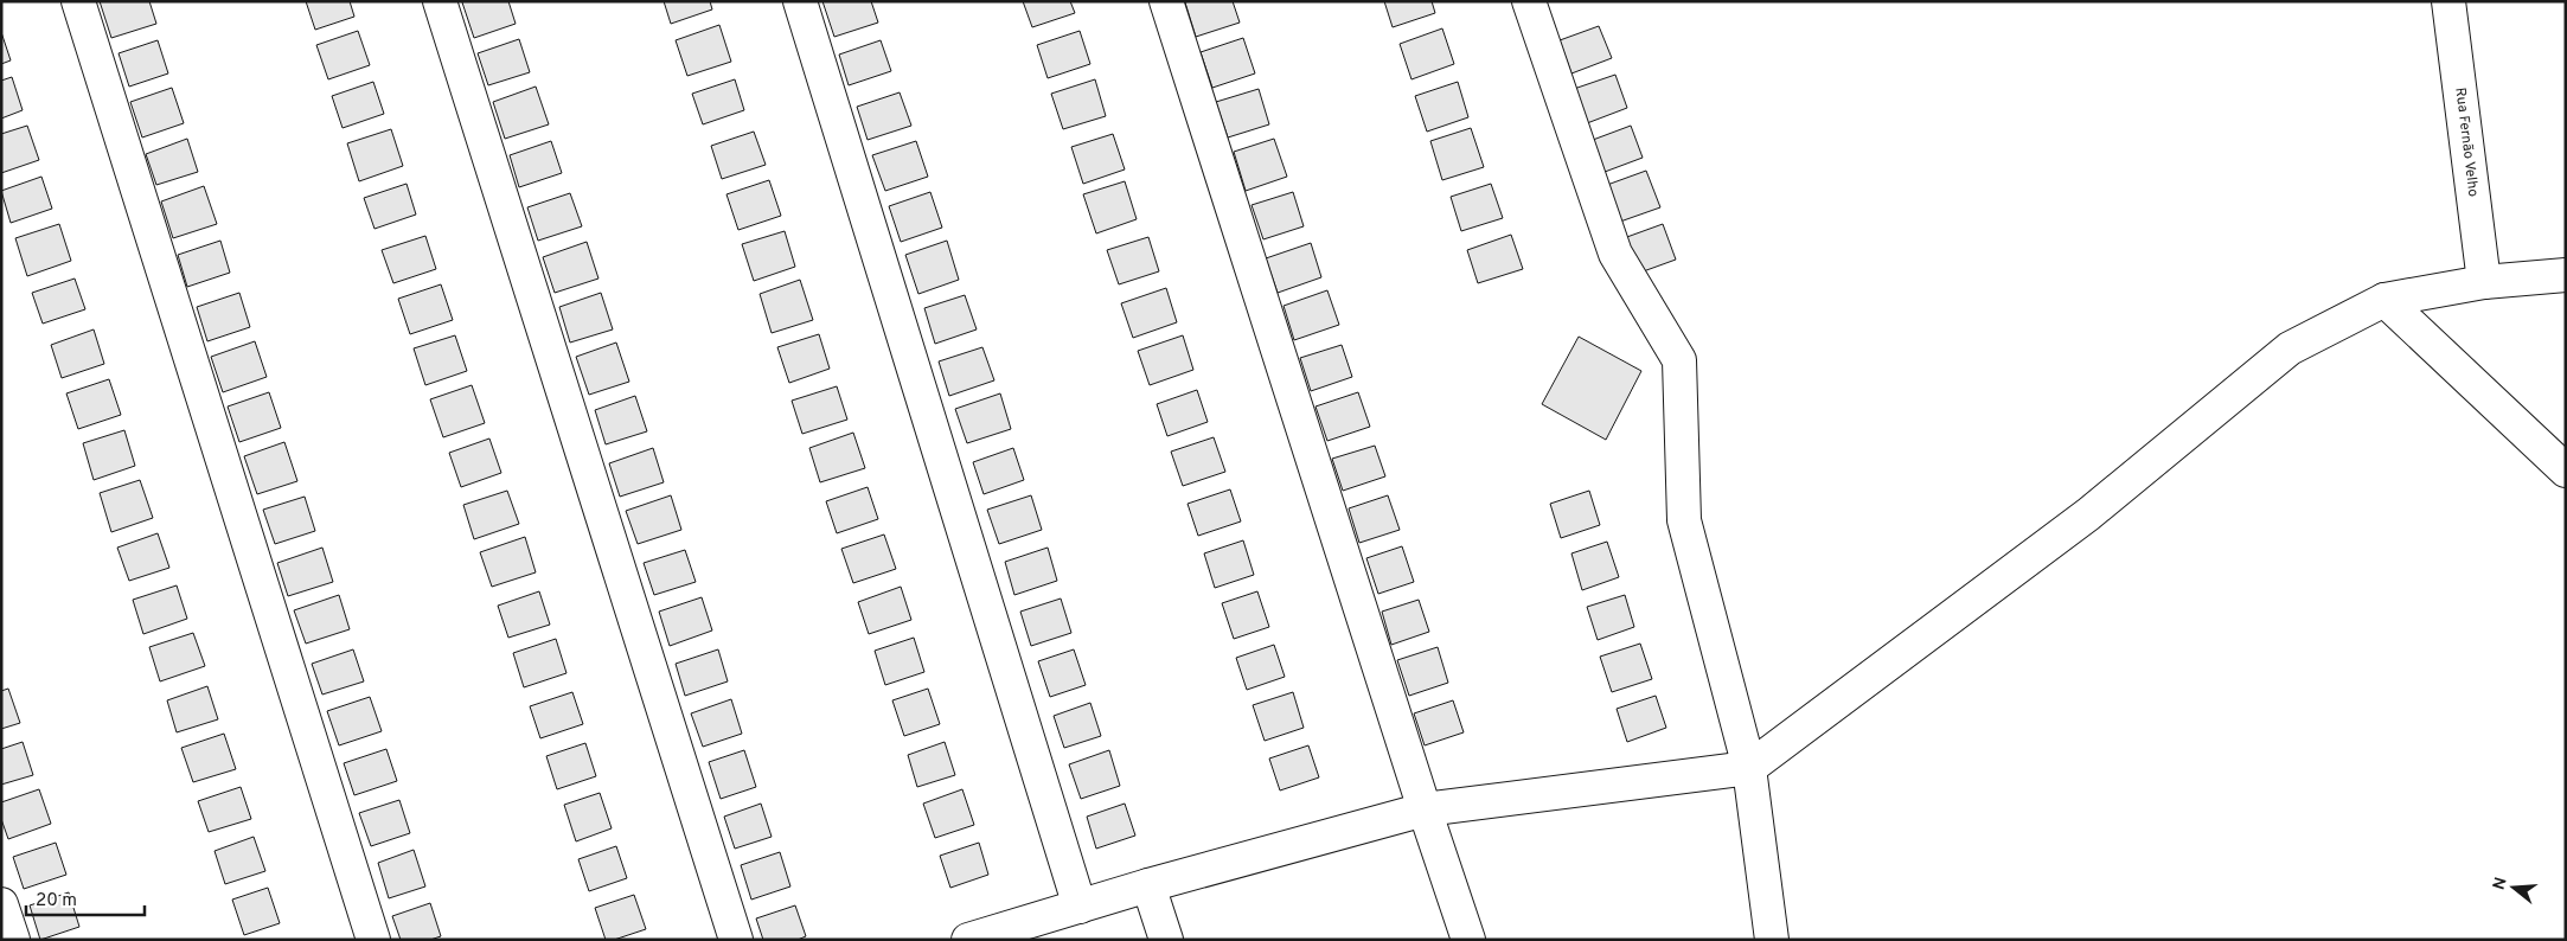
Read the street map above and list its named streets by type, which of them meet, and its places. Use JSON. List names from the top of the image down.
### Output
{
  "streets": {
    "street": ["Rua Fernão Velho"]
  },
  "scale_bar": "20 m",
  "north": "left"
}
